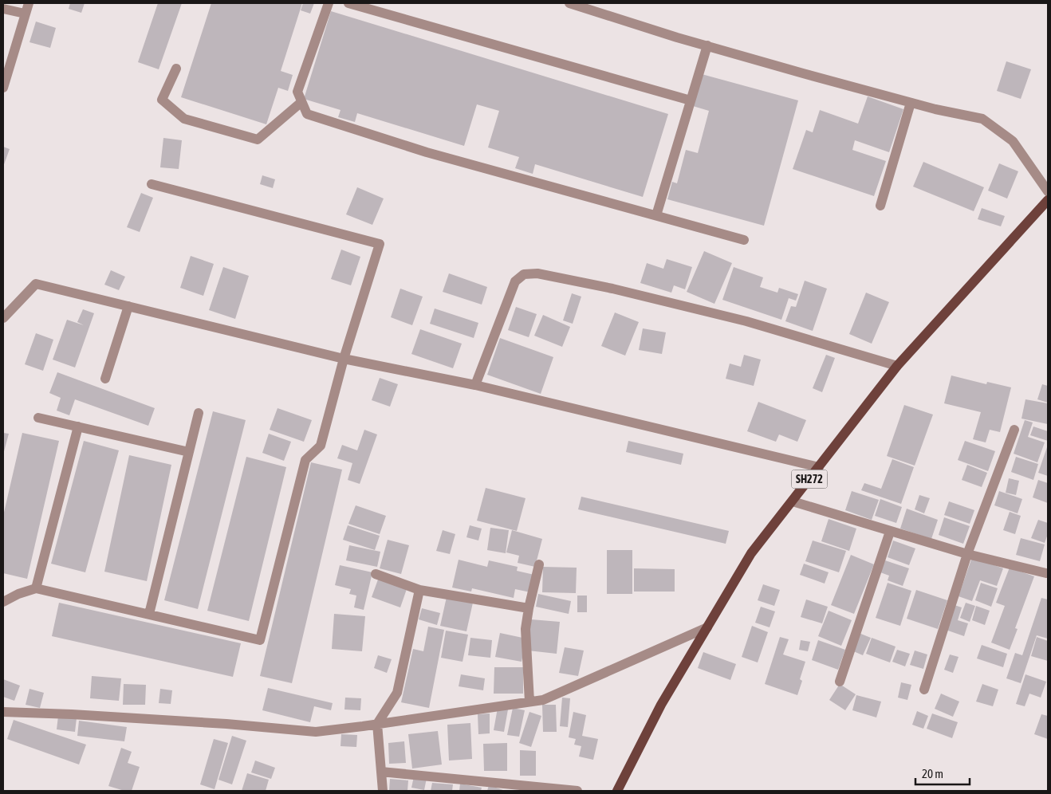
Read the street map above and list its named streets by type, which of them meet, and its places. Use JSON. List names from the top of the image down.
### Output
{
  "streets": {
    "main road": ["SH272"]
  },
  "scale_bar": "20 m"
}
